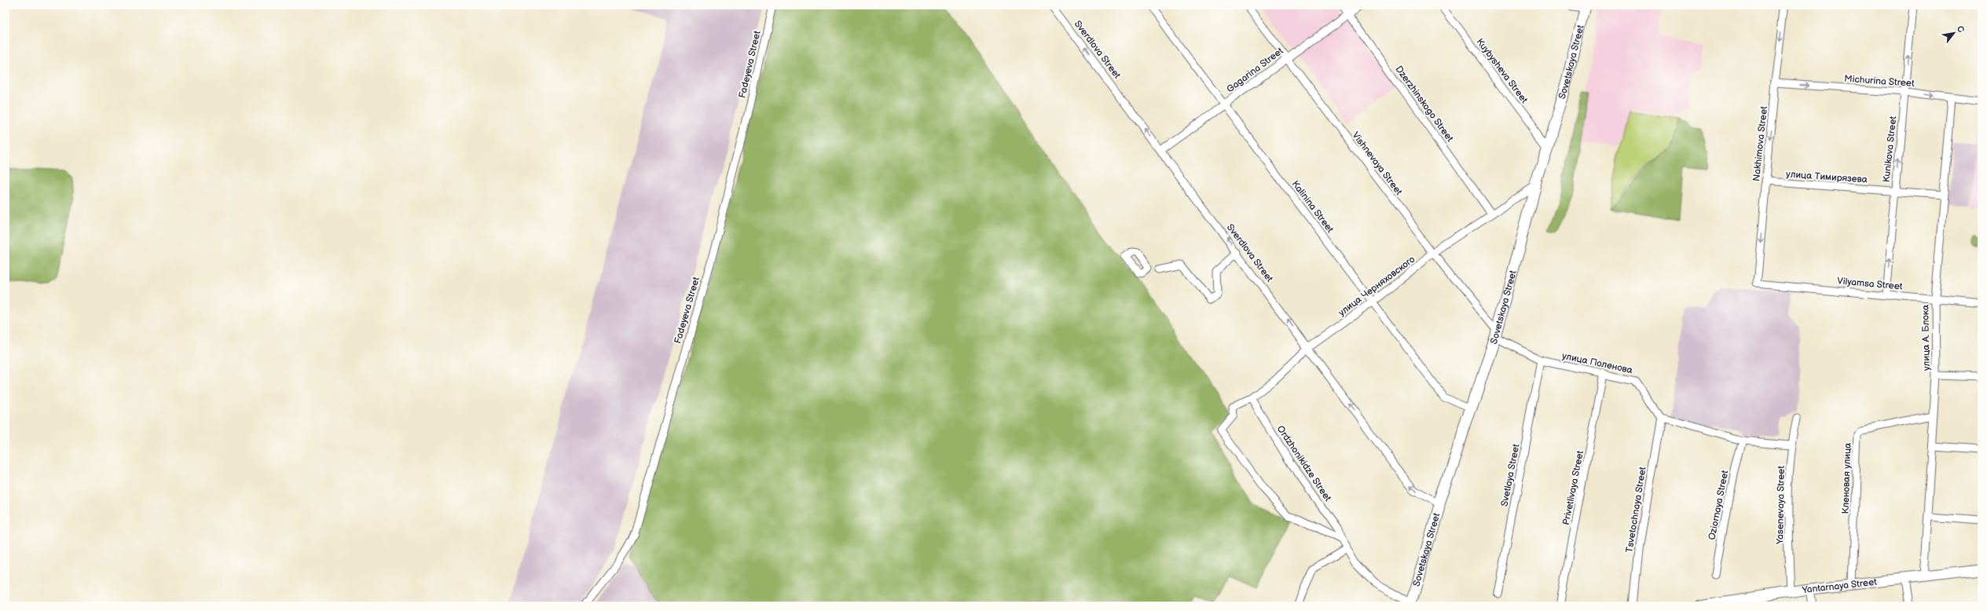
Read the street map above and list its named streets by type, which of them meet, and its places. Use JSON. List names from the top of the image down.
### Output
{
  "streets": {
    "street": [
      "Sverdlova Street",
      "Sovetskaya Street",
      "Fadeyeva Street",
      "Gagarina Street",
      "Kuybysheva Street",
      "Michurina Street",
      "Dzerzhinskogo Street",
      "Nakhimova Street",
      "Kunikova Street",
      "Vishnevaya Street",
      "улица Тимирязева",
      "Kalinina Street",
      "Vilyamsa Street",
      "улица Черняховского",
      "улица А. Блока",
      "улица Поленова",
      "Ordzhonikidze Street",
      "Svetlaya Street",
      "Кленовая улица",
      "Privetlivaya Street",
      "Oziornaya Street",
      "Yasenevaya Street",
      "Tsvetochnaya Street",
      "Yantarnaya Street"
    ]
  },
  "crossings": [
    ["Sverdlova Street", "Sovetskaya Street"],
    ["Sverdlova Street", "Gagarina Street"],
    ["Sverdlova Street", "улица Черняховского"],
    ["Sovetskaya Street", "Kuybysheva Street"],
    ["Sovetskaya Street", "Vishnevaya Street"],
    ["Sovetskaya Street", "Kalinina Street"],
    ["Sovetskaya Street", "улица Черняховского"],
    ["Sovetskaya Street", "улица Поленова"],
    ["Sovetskaya Street", "Ordzhonikidze Street"],
    ["Gagarina Street", "Dzerzhinskogo Street"],
    ["Gagarina Street", "Vishnevaya Street"],
    ["Gagarina Street", "Kalinina Street"],
    ["Michurina Street", "Nakhimova Street"],
    ["Michurina Street", "Kunikova Street"],
    ["Michurina Street", "улица А. Блока"],
    ["Dzerzhinskogo Street", "улица Черняховского"],
    ["Nakhimova Street", "улица Тимирязева"],
    ["Nakhimova Street", "Vilyamsa Street"],
    ["Kunikova Street", "улица Тимирязева"],
    ["Kunikova Street", "Vilyamsa Street"],
    ["Vishnevaya Street", "улица Черняховского"],
    ["Vishnevaya Street", "улица Поленова"],
    ["улица Тимирязева", "улица А. Блока"],
    ["Kalinina Street", "улица Черняховского"],
    ["Vilyamsa Street", "улица А. Блока"],
    ["улица Черняховского", "Ordzhonikidze Street"],
    ["улица А. Блока", "Кленовая улица"],
    ["улица А. Блока", "Yantarnaya Street"],
    ["улица Поленова", "Svetlaya Street"],
    ["улица Поленова", "Privetlivaya Street"],
    ["улица Поленова", "Tsvetochnaya Street"],
    ["Кленовая улица", "Yantarnaya Street"],
    ["Yasenevaya Street", "Yantarnaya Street"]
  ],
  "one_way": [
    "Sverdlova Street",
    "Michurina Street",
    "Nakhimova Street",
    "Kunikova Street"
  ],
  "north": "top right"
}
